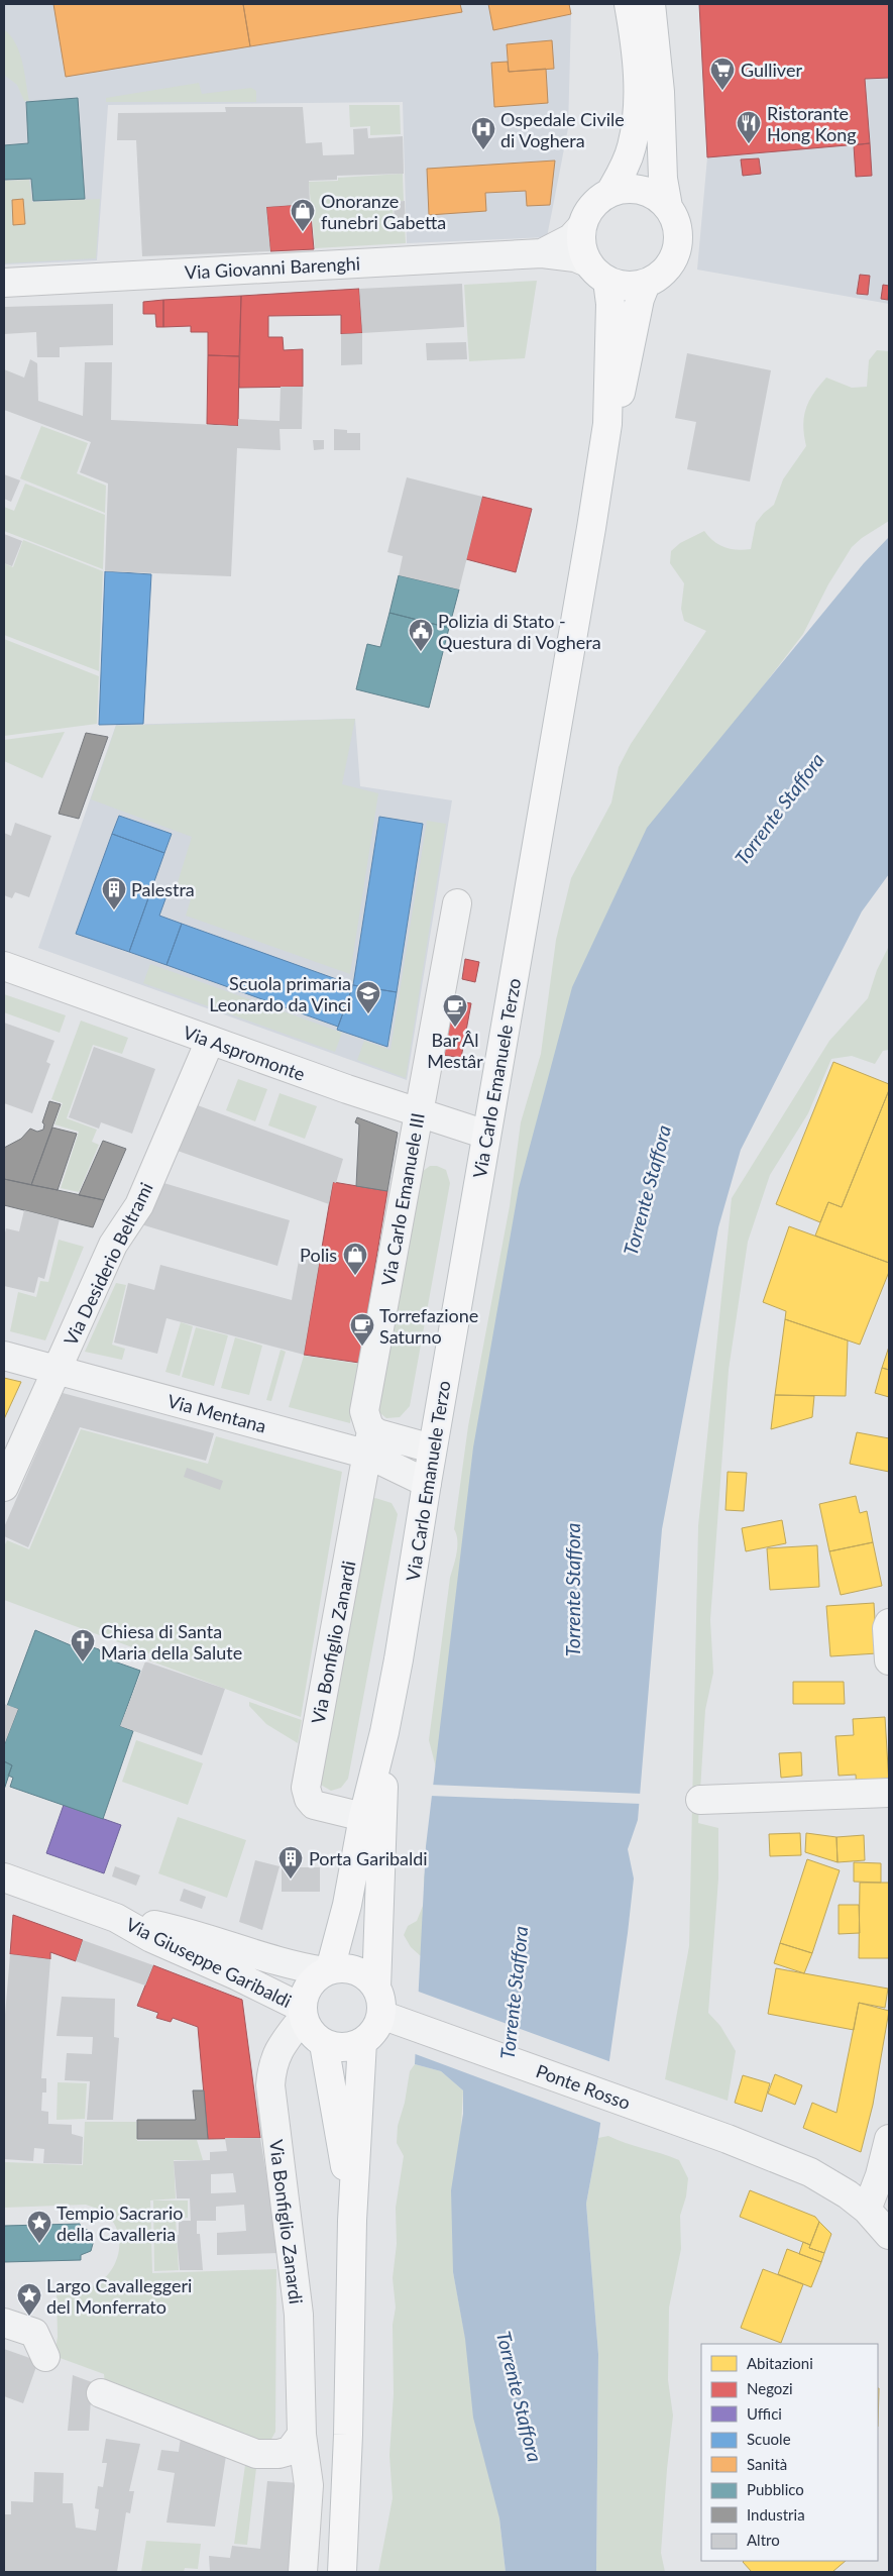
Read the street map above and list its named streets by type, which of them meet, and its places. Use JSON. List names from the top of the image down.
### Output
{
  "streets": {
    "main road": ["Via Carlo Emanuele Terzo"],
    "street": [
      "Via Giovanni Barenghi",
      "Via Aspromonte",
      "Via Carlo Emanuele III",
      "Via Desiderio Beltrami",
      "Via Mentana",
      "Via Bonfiglio Zanardi",
      "Via Giuseppe Garibaldi",
      "Ponte Rosso"
    ]
  },
  "crossings": [
    ["Via Giovanni Barenghi", "Via Carlo Emanuele Terzo"],
    ["Via Aspromonte", "Via Carlo Emanuele Terzo"],
    ["Via Aspromonte", "Via Carlo Emanuele III"],
    ["Via Aspromonte", "Via Desiderio Beltrami"],
    ["Via Carlo Emanuele Terzo", "Via Mentana"],
    ["Via Carlo Emanuele Terzo", "Via Bonfiglio Zanardi"],
    ["Via Carlo Emanuele Terzo", "Via Giuseppe Garibaldi"],
    ["Via Carlo Emanuele Terzo", "Ponte Rosso"],
    ["Via Carlo Emanuele III", "Via Bonfiglio Zanardi"],
    ["Via Desiderio Beltrami", "Via Mentana"],
    ["Via Mentana", "Via Bonfiglio Zanardi"],
    ["Via Bonfiglio Zanardi", "Via Giuseppe Garibaldi"],
    ["Via Bonfiglio Zanardi", "Ponte Rosso"],
    ["Via Giuseppe Garibaldi", "Ponte Rosso"]
  ],
  "water": ["Torrente Staffora"],
  "places": {
    "supermarket": ["Gulliver"],
    "restaurant": ["Ristorante Hong Kong"],
    "hospital": ["Ospedale Civile di Voghera"],
    "shop": ["Onoranze funebri Gabetta", "Polis"],
    "public building": ["Polizia di Stato - Questura di Voghera"],
    "building": ["Palestra", "Porta Garibaldi"],
    "school or university": ["Scuola primaria Leonardo da Vinci"],
    "cafe": ["Bar Âl Mestâr", "Torrefazione Saturno"],
    "church": ["Chiesa di Santa Maria della Salute"],
    "place": ["Tempio Sacrario della Cavalleria", "Largo Cavalleggeri del Monferrato"]
  },
  "legend": [
    "Abitazioni",
    "Negozi",
    "Uffici",
    "Scuole",
    "Sanità",
    "Pubblico",
    "Industria",
    "Altro"
  ]
}
